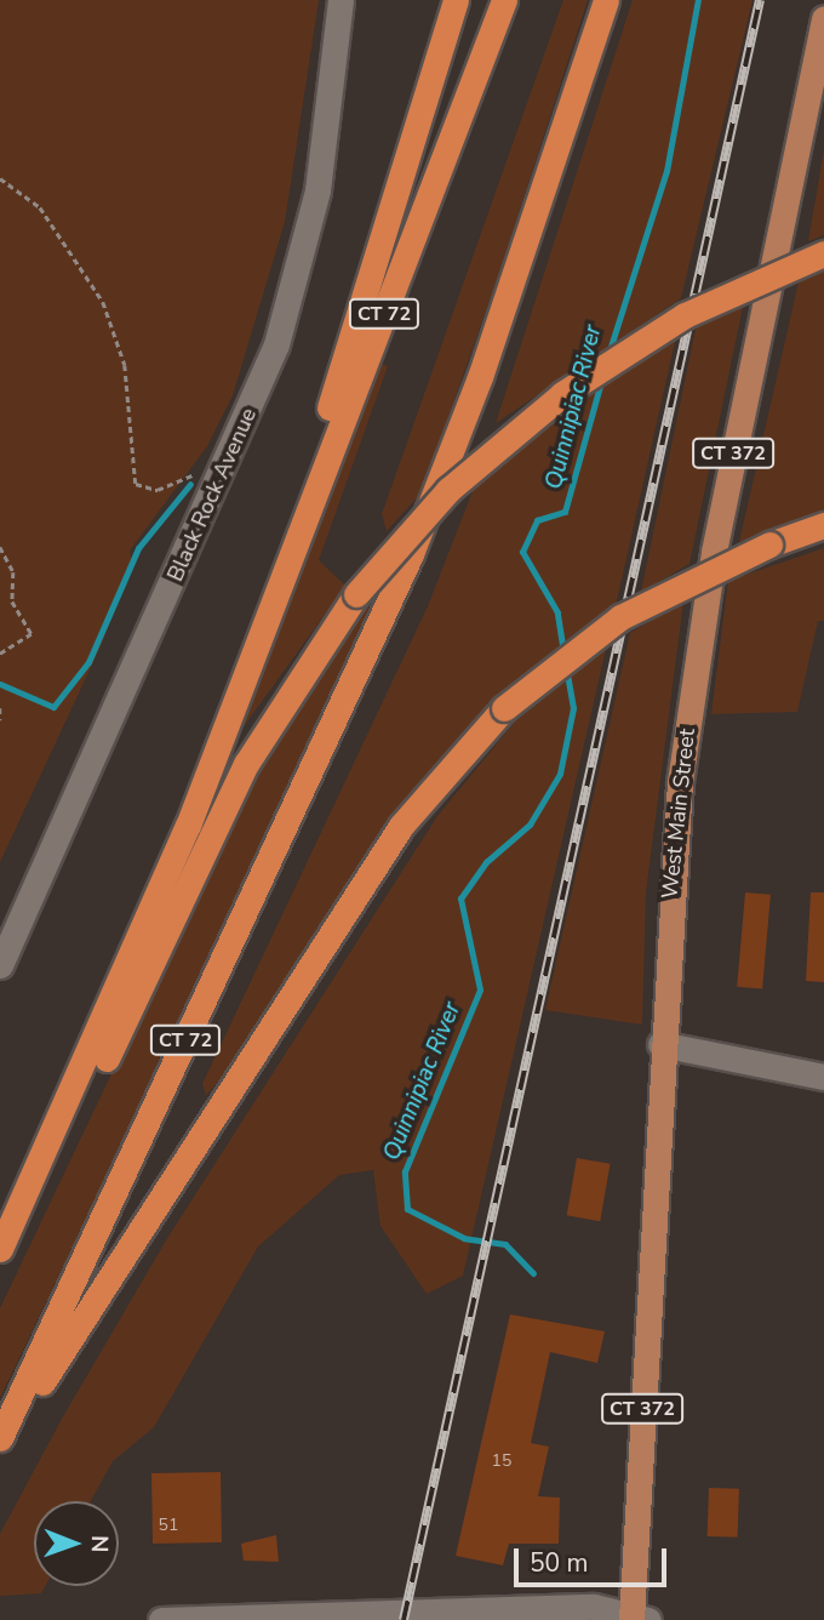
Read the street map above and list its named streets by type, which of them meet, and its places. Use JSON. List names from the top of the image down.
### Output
{
  "streets": {
    "highway": ["CT 72"],
    "main road": ["CT 372", "West Main Street"],
    "street": ["Black Rock Avenue"]
  },
  "water": ["Quinnipiac River"],
  "house_numbers": ["15", "51"],
  "scale_bar": "50 m",
  "north": "right"
}
